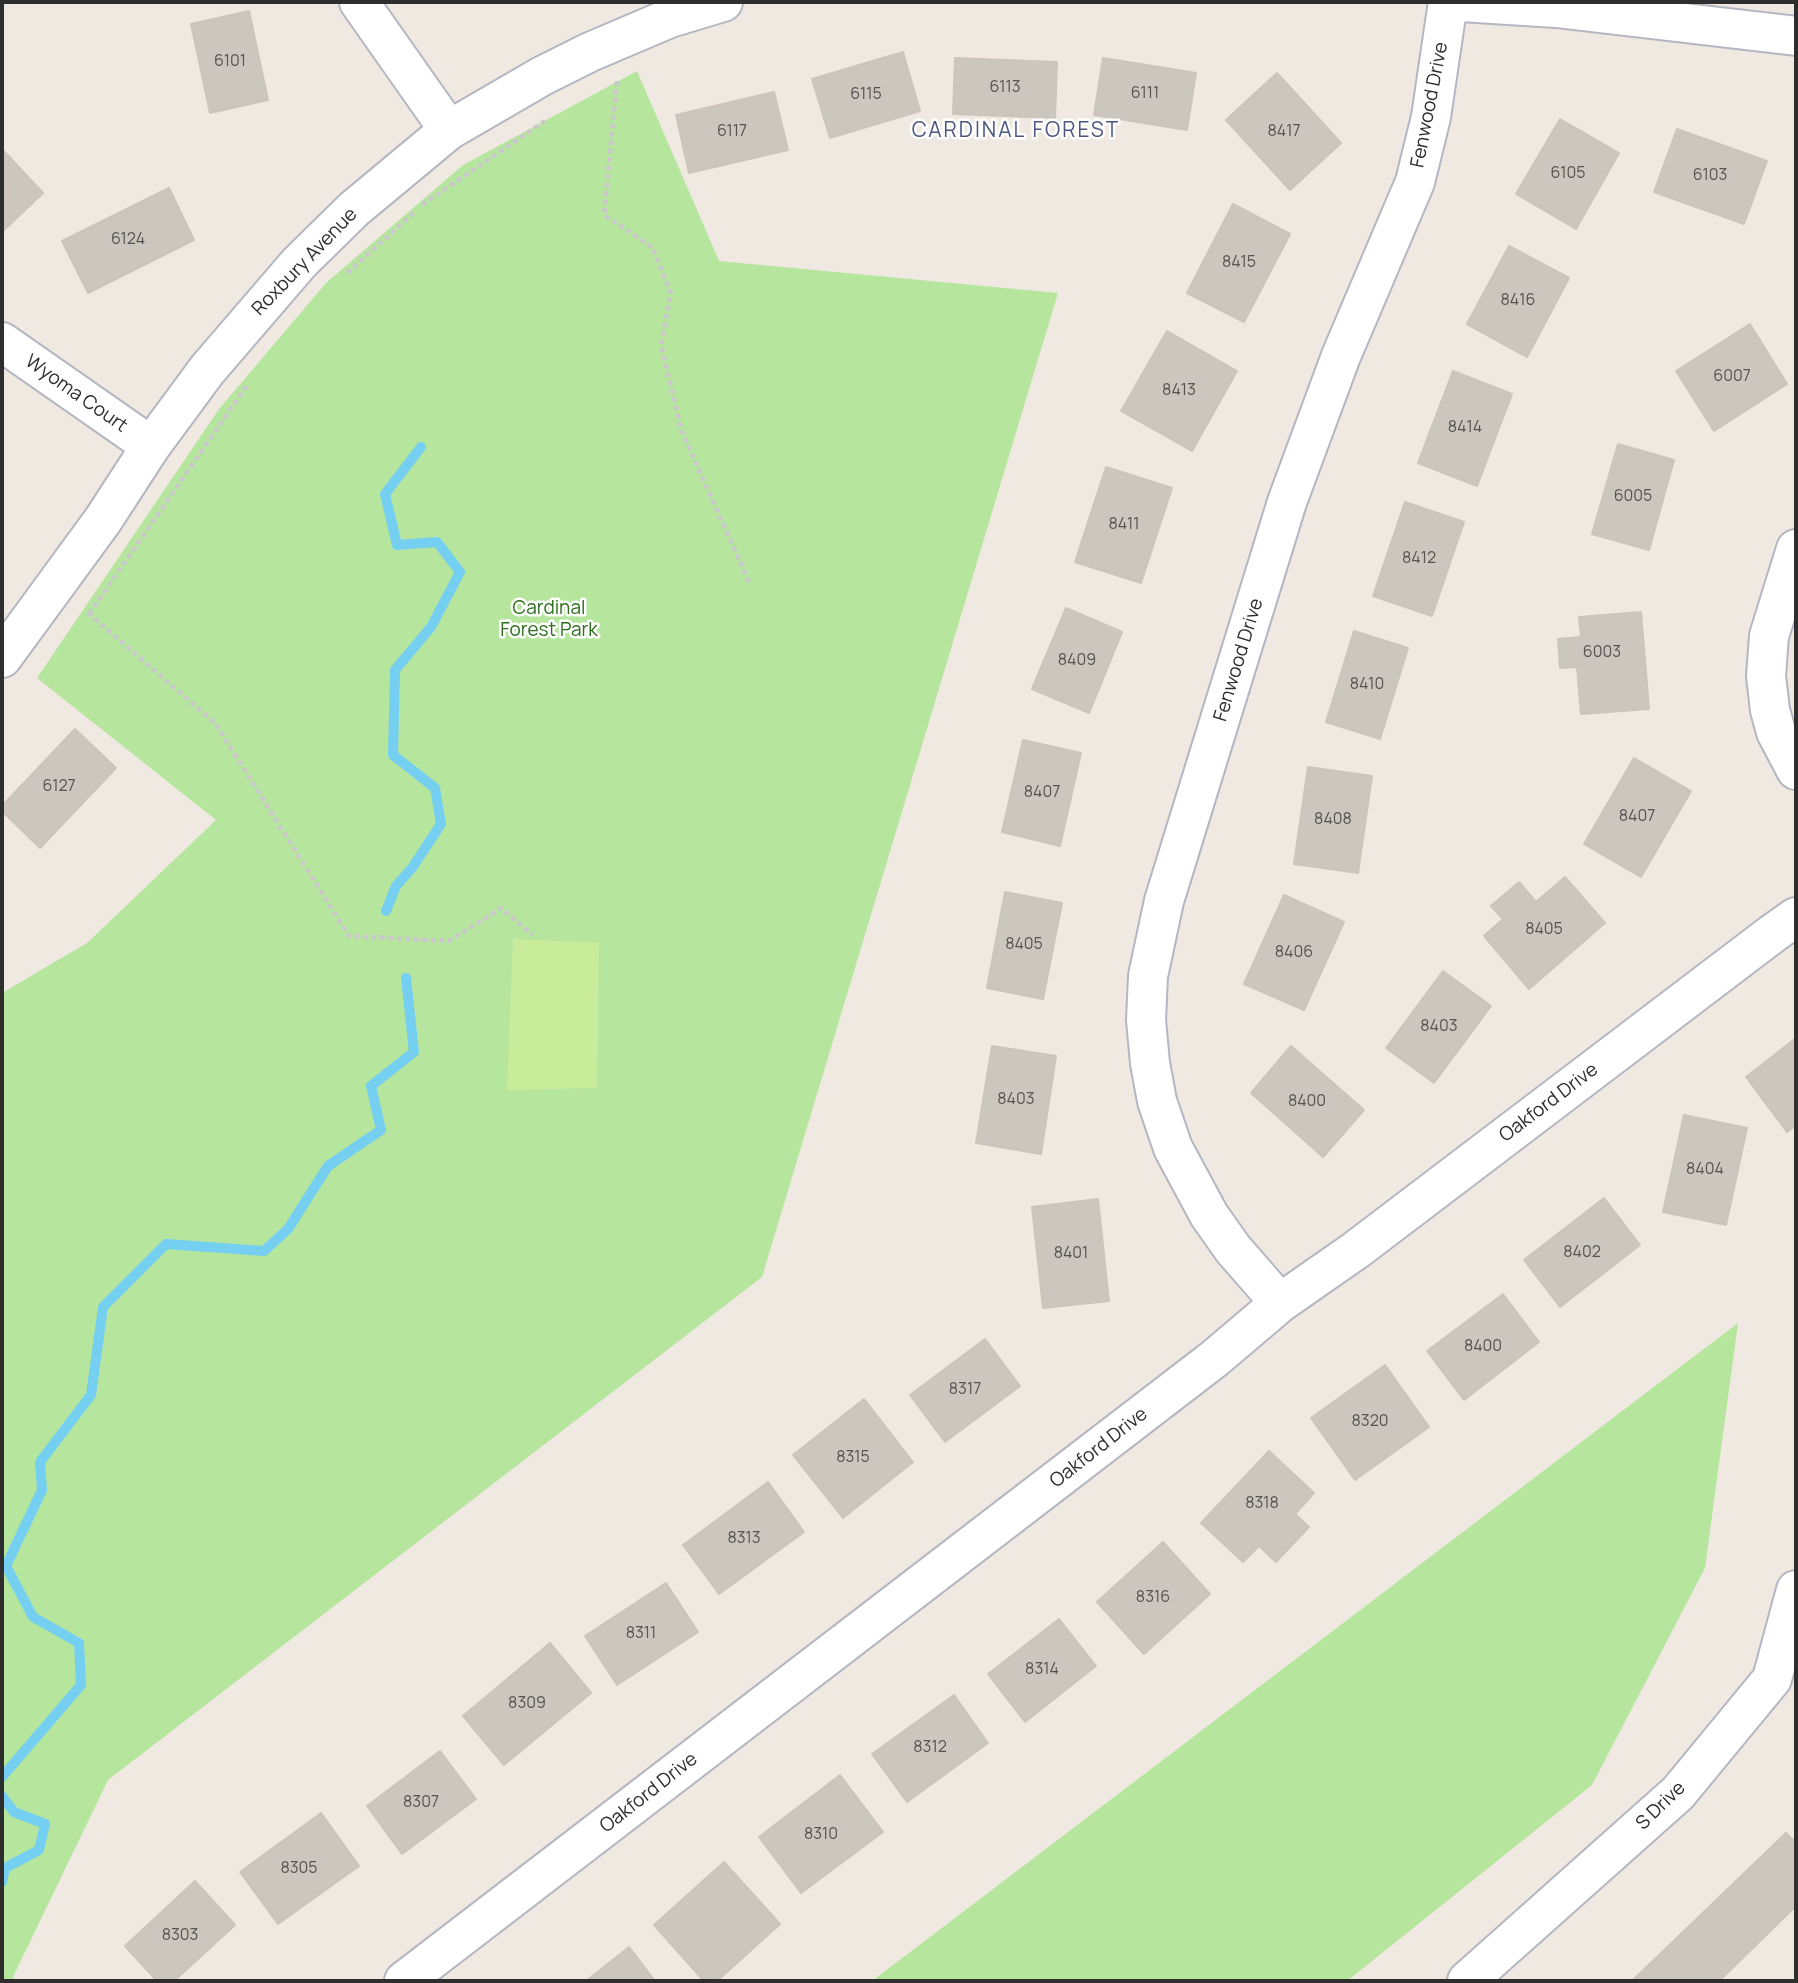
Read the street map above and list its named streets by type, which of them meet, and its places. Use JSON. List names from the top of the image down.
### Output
{
  "streets": {
    "street": [
      "Fenwood Drive",
      "Roxbury Avenue",
      "Wyoma Court",
      "Oakford Drive",
      "S Drive"
    ]
  },
  "crossings": [
    ["Fenwood Drive", "Oakford Drive"],
    ["Roxbury Avenue", "Wyoma Court"]
  ],
  "districts": ["CARDINAL FOREST"],
  "parks": ["Cardinal Forest Park"],
  "house_numbers": [
    "6101",
    "6113",
    "6111",
    "6115",
    "6117",
    "8417",
    "6105",
    "6103",
    "6124",
    "8415",
    "8416",
    "6007",
    "8413",
    "8414",
    "6005",
    "8411",
    "8412",
    "6003",
    "8409",
    "8410",
    "6127",
    "8407",
    "8407",
    "8408",
    "8405",
    "8405",
    "8406",
    "8403",
    "8403",
    "8400",
    "8404",
    "8402",
    "8401",
    "8400",
    "8317",
    "8320",
    "8315",
    "8318",
    "8313",
    "8316",
    "8311",
    "8314",
    "8309",
    "8312",
    "8307",
    "8310",
    "8305",
    "8303"
  ]
}
